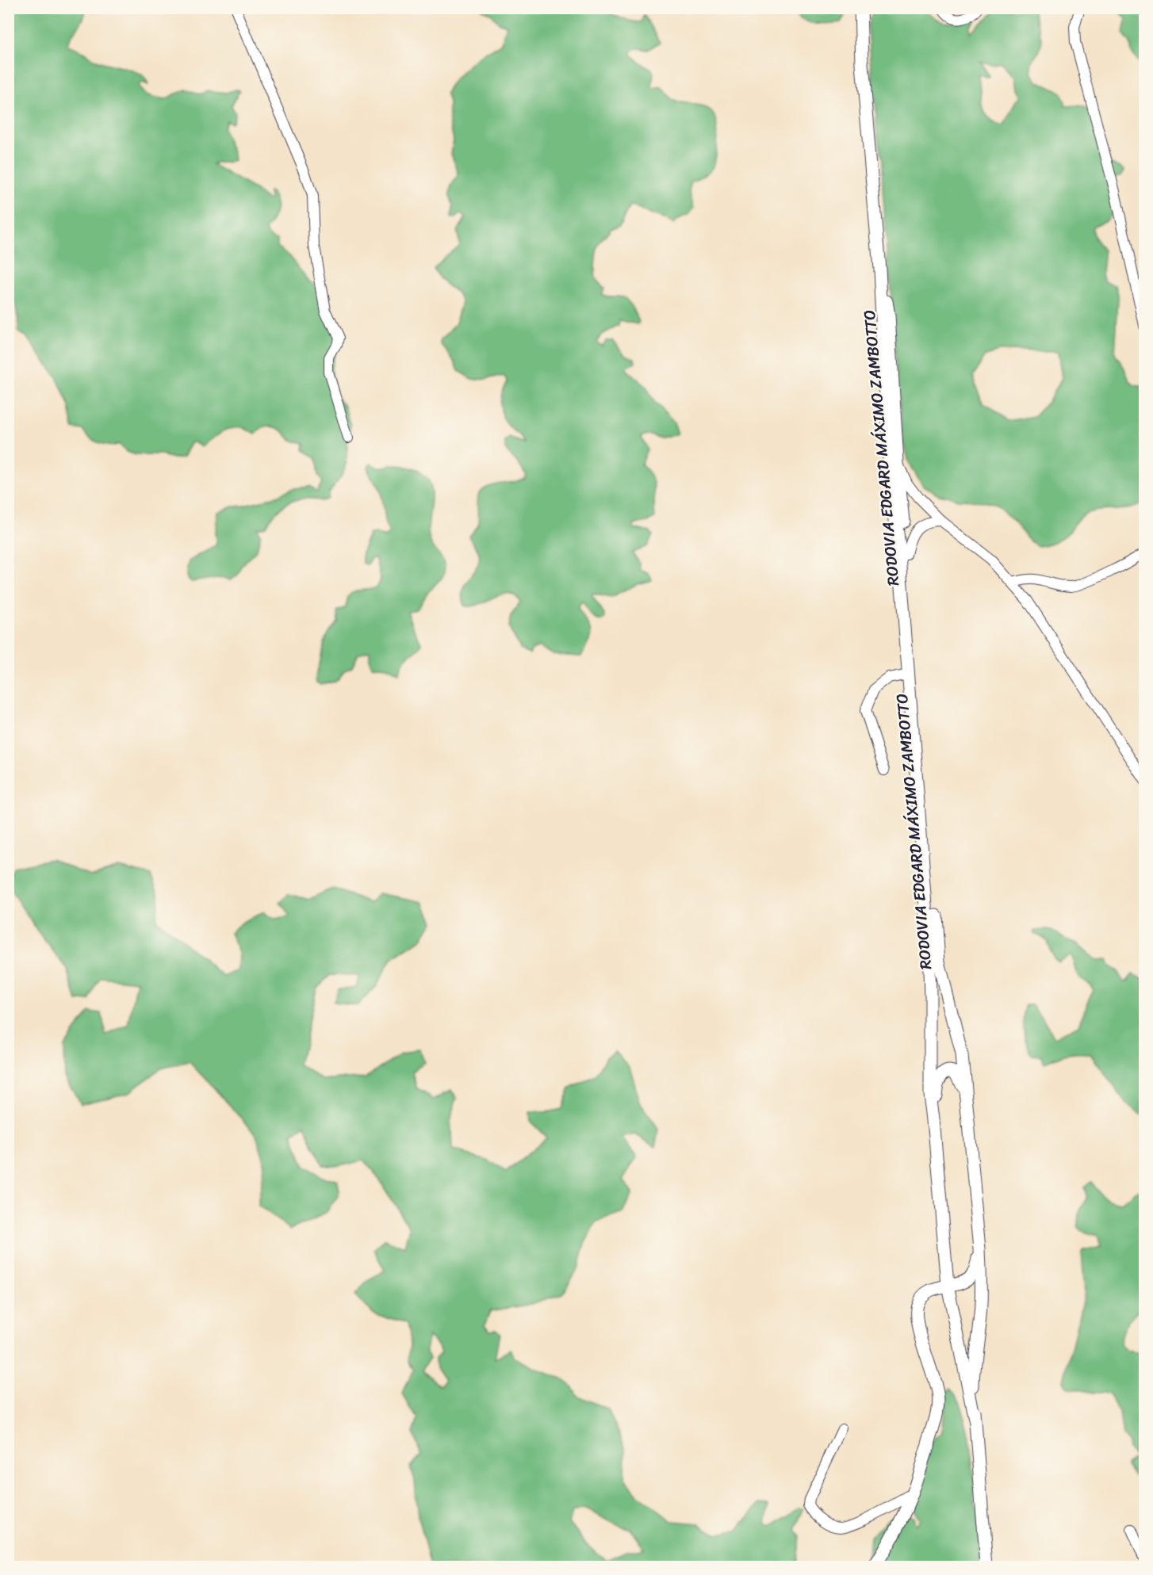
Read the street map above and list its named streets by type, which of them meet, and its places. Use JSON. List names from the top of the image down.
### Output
{
  "streets": {
    "main road": ["RODOVIA EDGARD MÁXIMO ZAMBOTTO"]
  }
}
